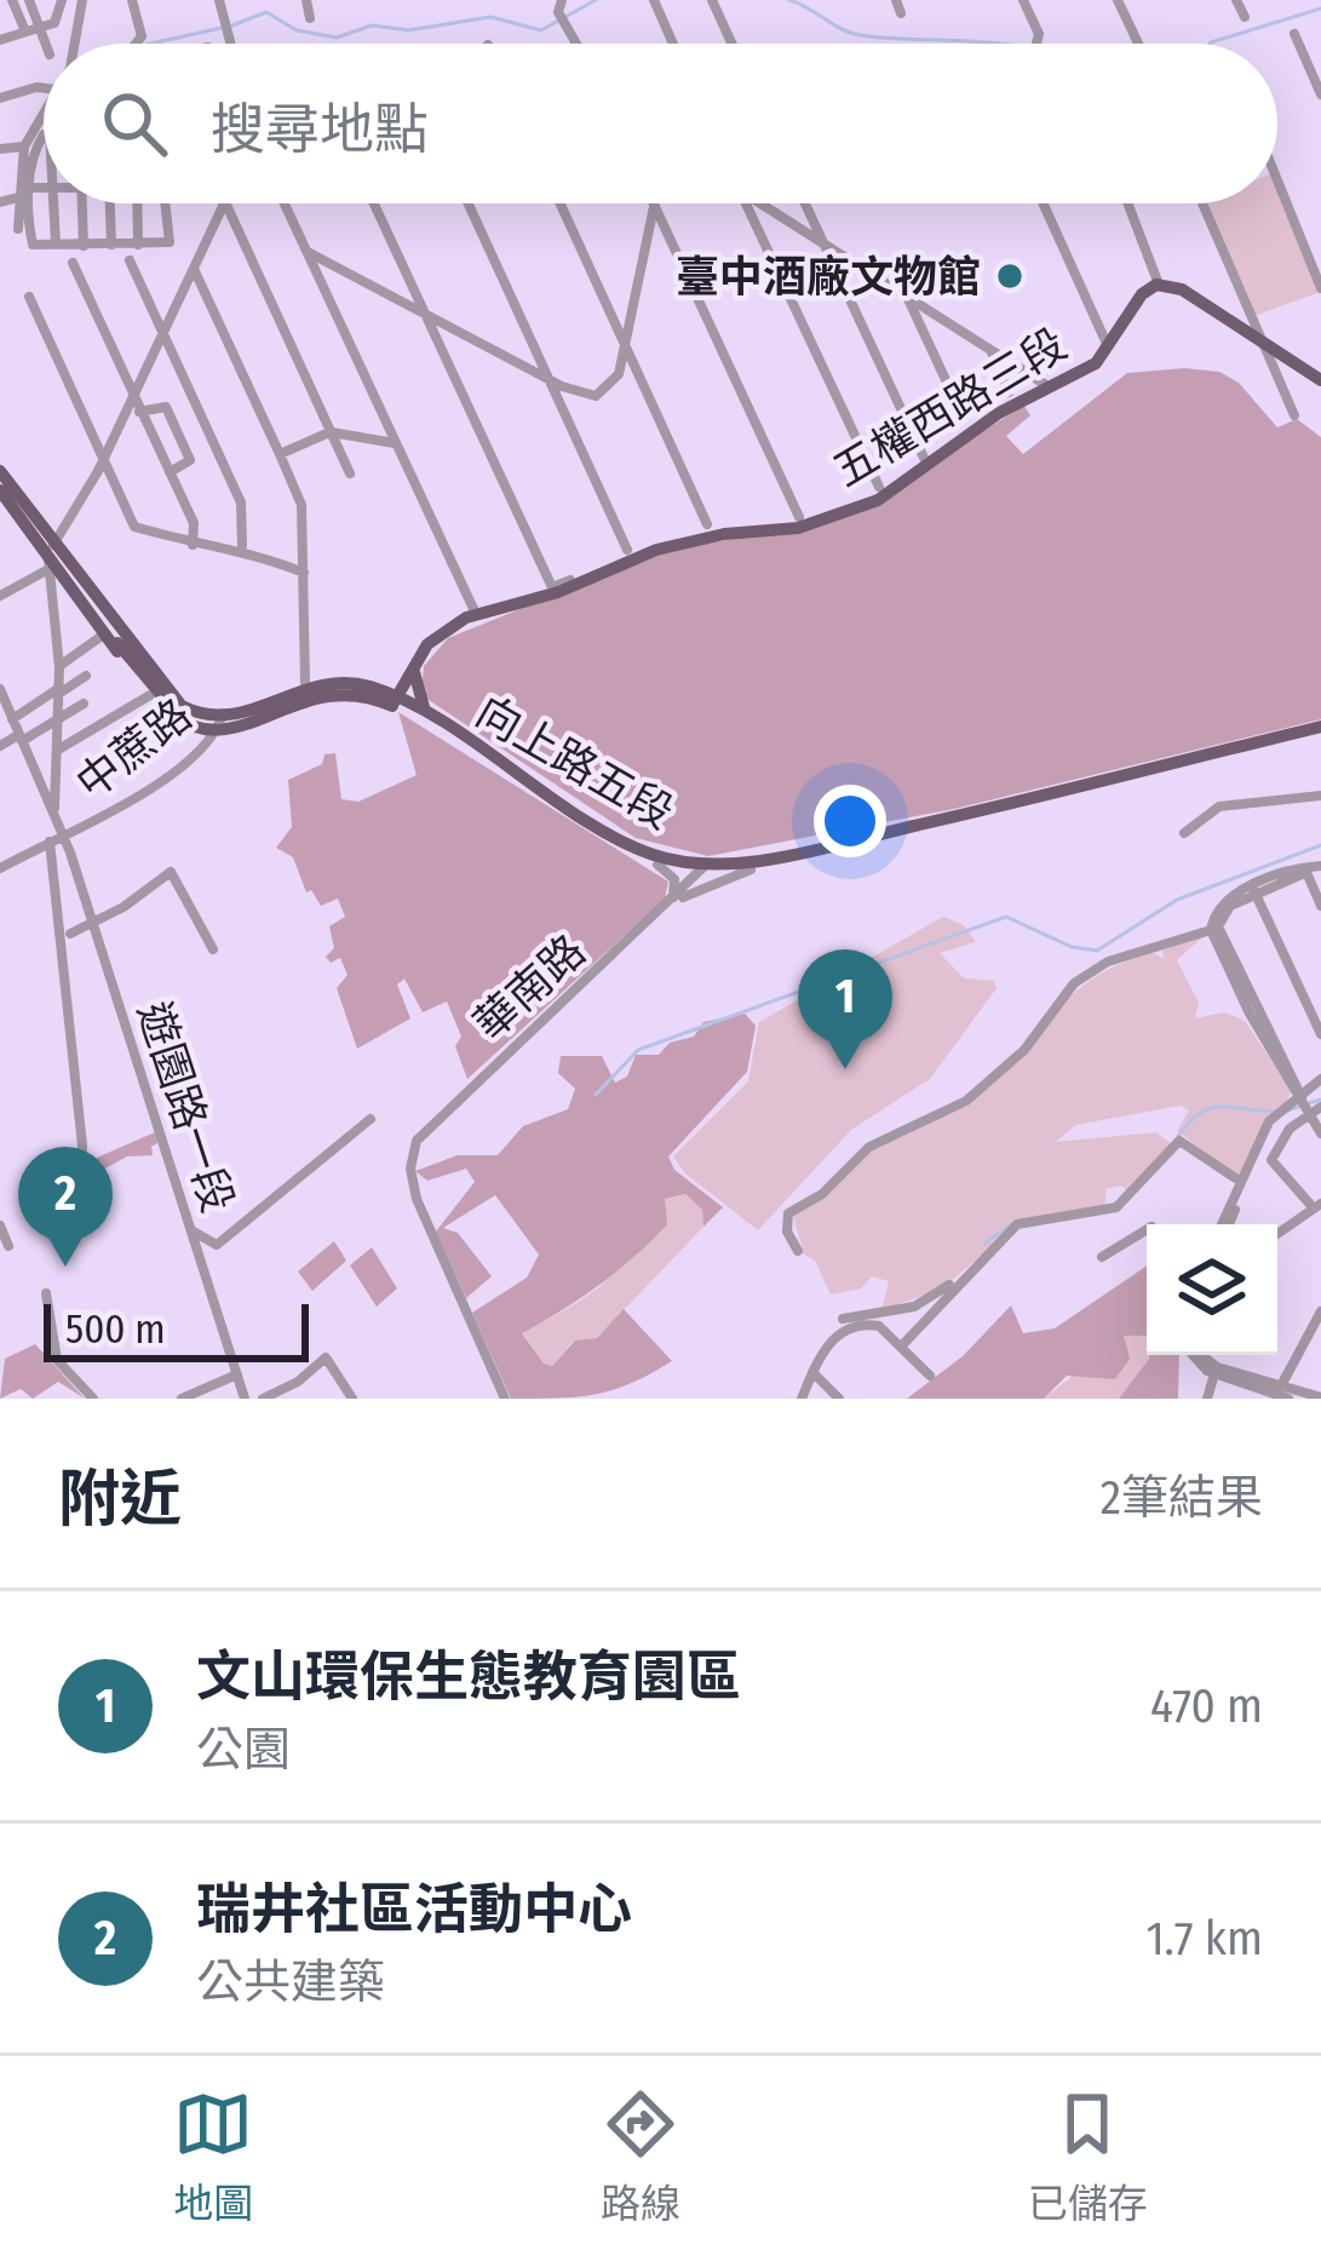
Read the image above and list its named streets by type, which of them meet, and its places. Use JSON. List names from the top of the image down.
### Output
{
  "streets": {
    "main road": ["五權西路三段", "向上路五段"],
    "street": ["中蔗路", "華南路", "遊園路一段"]
  },
  "crossings": [
    ["五權西路三段", "向上路五段"],
    ["中蔗路", "向上路五段"],
    ["中蔗路", "遊園路一段"],
    ["向上路五段", "華南路"]
  ],
  "places": ["臺中酒廠文物館"],
  "scale_bar": "500 m",
  "page": {
    "search": "搜尋地點",
    "pins": ["1", "2"],
    "scale": "500 m",
    "heading": ["附近", "2筆結果"],
    "list": [
      {
        "mark": "1",
        "name": "文山環保生態教育園區",
        "note": "公園",
        "value": "470 m"
      },
      {
        "mark": "2",
        "name": "瑞井社區活動中心",
        "note": "公共建築",
        "value": "1.7 km"
      }
    ],
    "nav": ["地圖", "路線", "已儲存"]
  }
}
